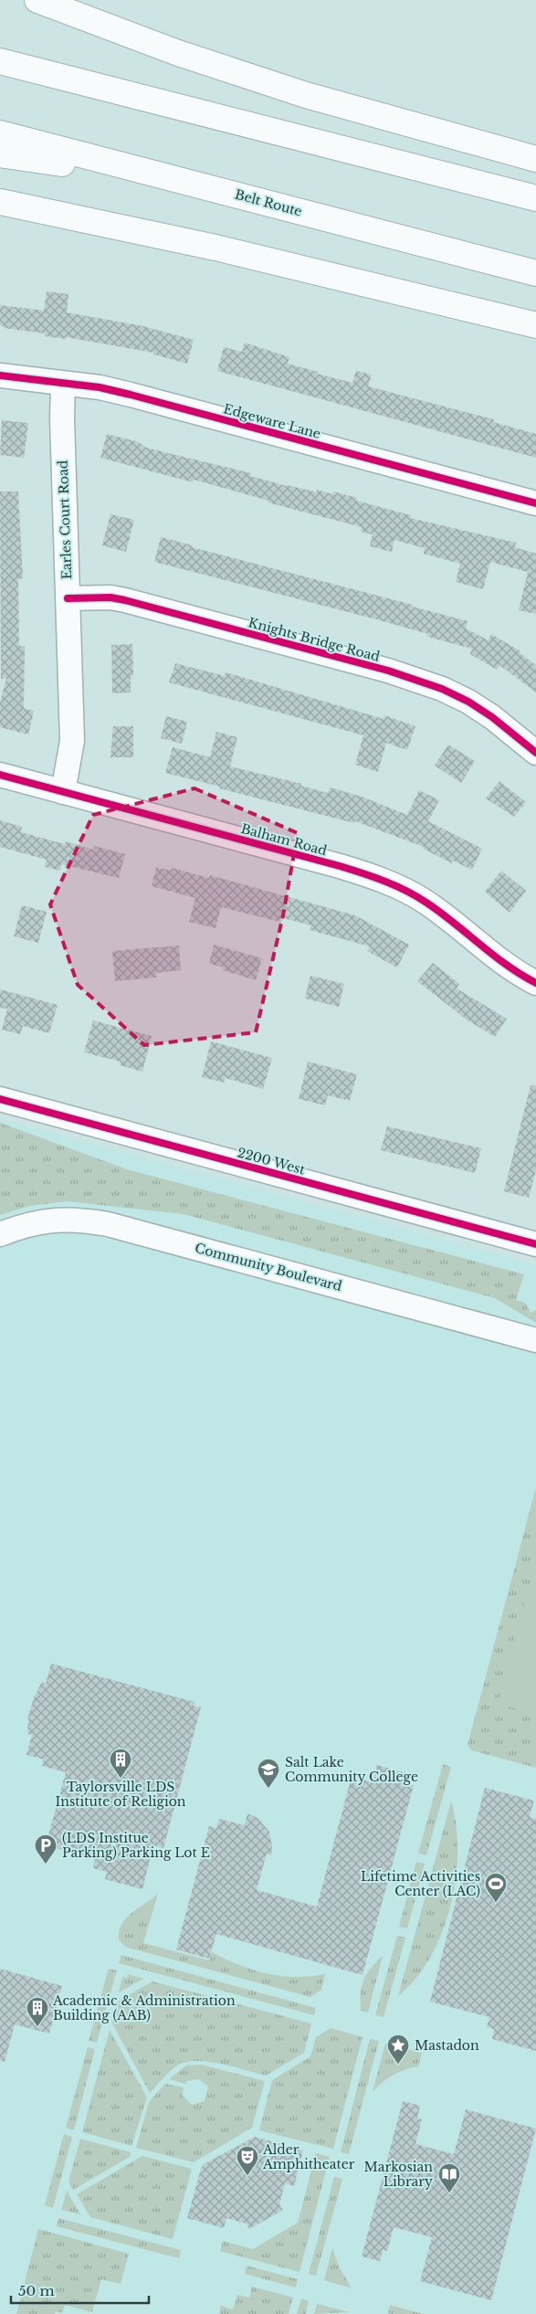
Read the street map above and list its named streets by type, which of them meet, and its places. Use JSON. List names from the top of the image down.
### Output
{
  "streets": {
    "highway": ["Belt Route"],
    "street": [
      "Edgeware Lane",
      "Earles Court Road",
      "Knights Bridge Road",
      "Balham Road",
      "2200 West",
      "Community Boulevard"
    ]
  },
  "crossings": [
    ["Edgeware Lane", "Earles Court Road"],
    ["Earles Court Road", "Knights Bridge Road"],
    ["Earles Court Road", "Balham Road"]
  ],
  "places": {
    "building": ["Taylorsville LDS Institute of Religion", "Academic & Administration Building (AAB)"],
    "school or university": ["Salt Lake Community College"],
    "parking": ["(LDS Institue Parking) Parking Lot E"],
    "sports": ["Lifetime Activities Center (LAC)"],
    "place": ["Mastadon"],
    "theatre": ["Alder Amphitheater"],
    "library": ["Markosian Library"]
  },
  "scale_bar": "50 m"
}
